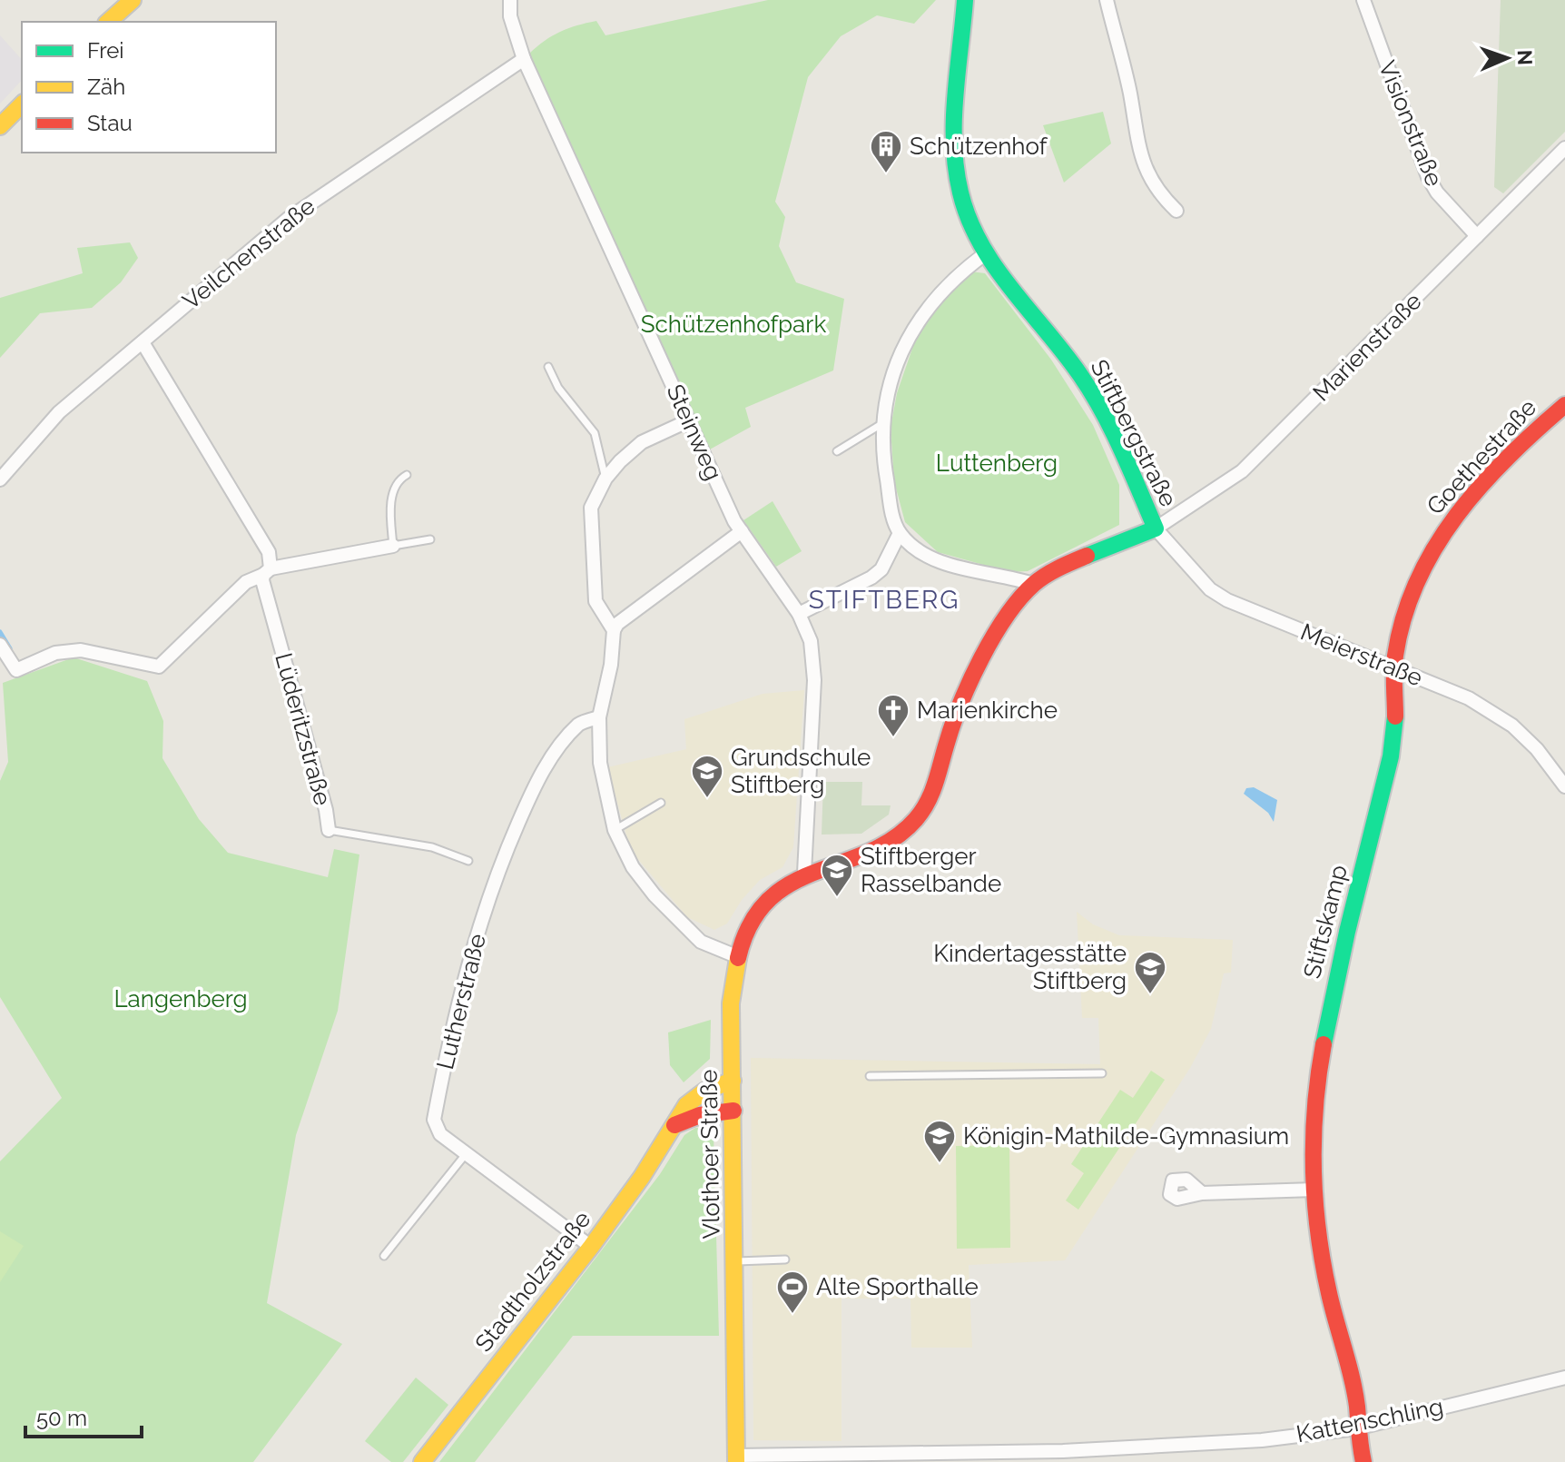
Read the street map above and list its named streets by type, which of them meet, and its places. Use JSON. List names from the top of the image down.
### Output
{
  "streets": {
    "street": [
      "Visionstraße",
      "Veilchenstraße",
      "Marienstraße",
      "Steinweg",
      "Stiftbergstraße",
      "Goethestraße",
      "Meierstraße",
      "Lüderitzstraße",
      "Stiftskamp",
      "Lutherstraße",
      "Vlothoer Straße",
      "Stadtholzstraße",
      "Kattenschling"
    ]
  },
  "crossings": [
    ["Visionstraße", "Marienstraße"],
    ["Veilchenstraße", "Steinweg"],
    ["Veilchenstraße", "Lüderitzstraße"],
    ["Marienstraße", "Stiftbergstraße"],
    ["Marienstraße", "Meierstraße"],
    ["Steinweg", "Vlothoer Straße"],
    ["Stiftbergstraße", "Meierstraße"],
    ["Goethestraße", "Meierstraße"],
    ["Goethestraße", "Stiftskamp"],
    ["Meierstraße", "Stiftskamp"],
    ["Stiftskamp", "Kattenschling"],
    ["Lutherstraße", "Stadtholzstraße"],
    ["Vlothoer Straße", "Stadtholzstraße"],
    ["Vlothoer Straße", "Kattenschling"]
  ],
  "districts": ["STIFTBERG"],
  "parks": ["Schützenhofpark", "Luttenberg", "Langenberg"],
  "places": {
    "building": ["Schützenhof"],
    "church": ["Marienkirche"],
    "school or university": [
      "Grundschule Stiftberg",
      "Stiftberger Rasselbande",
      "Kindertagesstätte Stiftberg",
      "Königin-Mathilde-Gymnasium"
    ],
    "sports": ["Alte Sporthalle"]
  },
  "legend": ["Frei", "Zäh", "Stau"],
  "scale_bar": "50 m",
  "north": "right"
}
